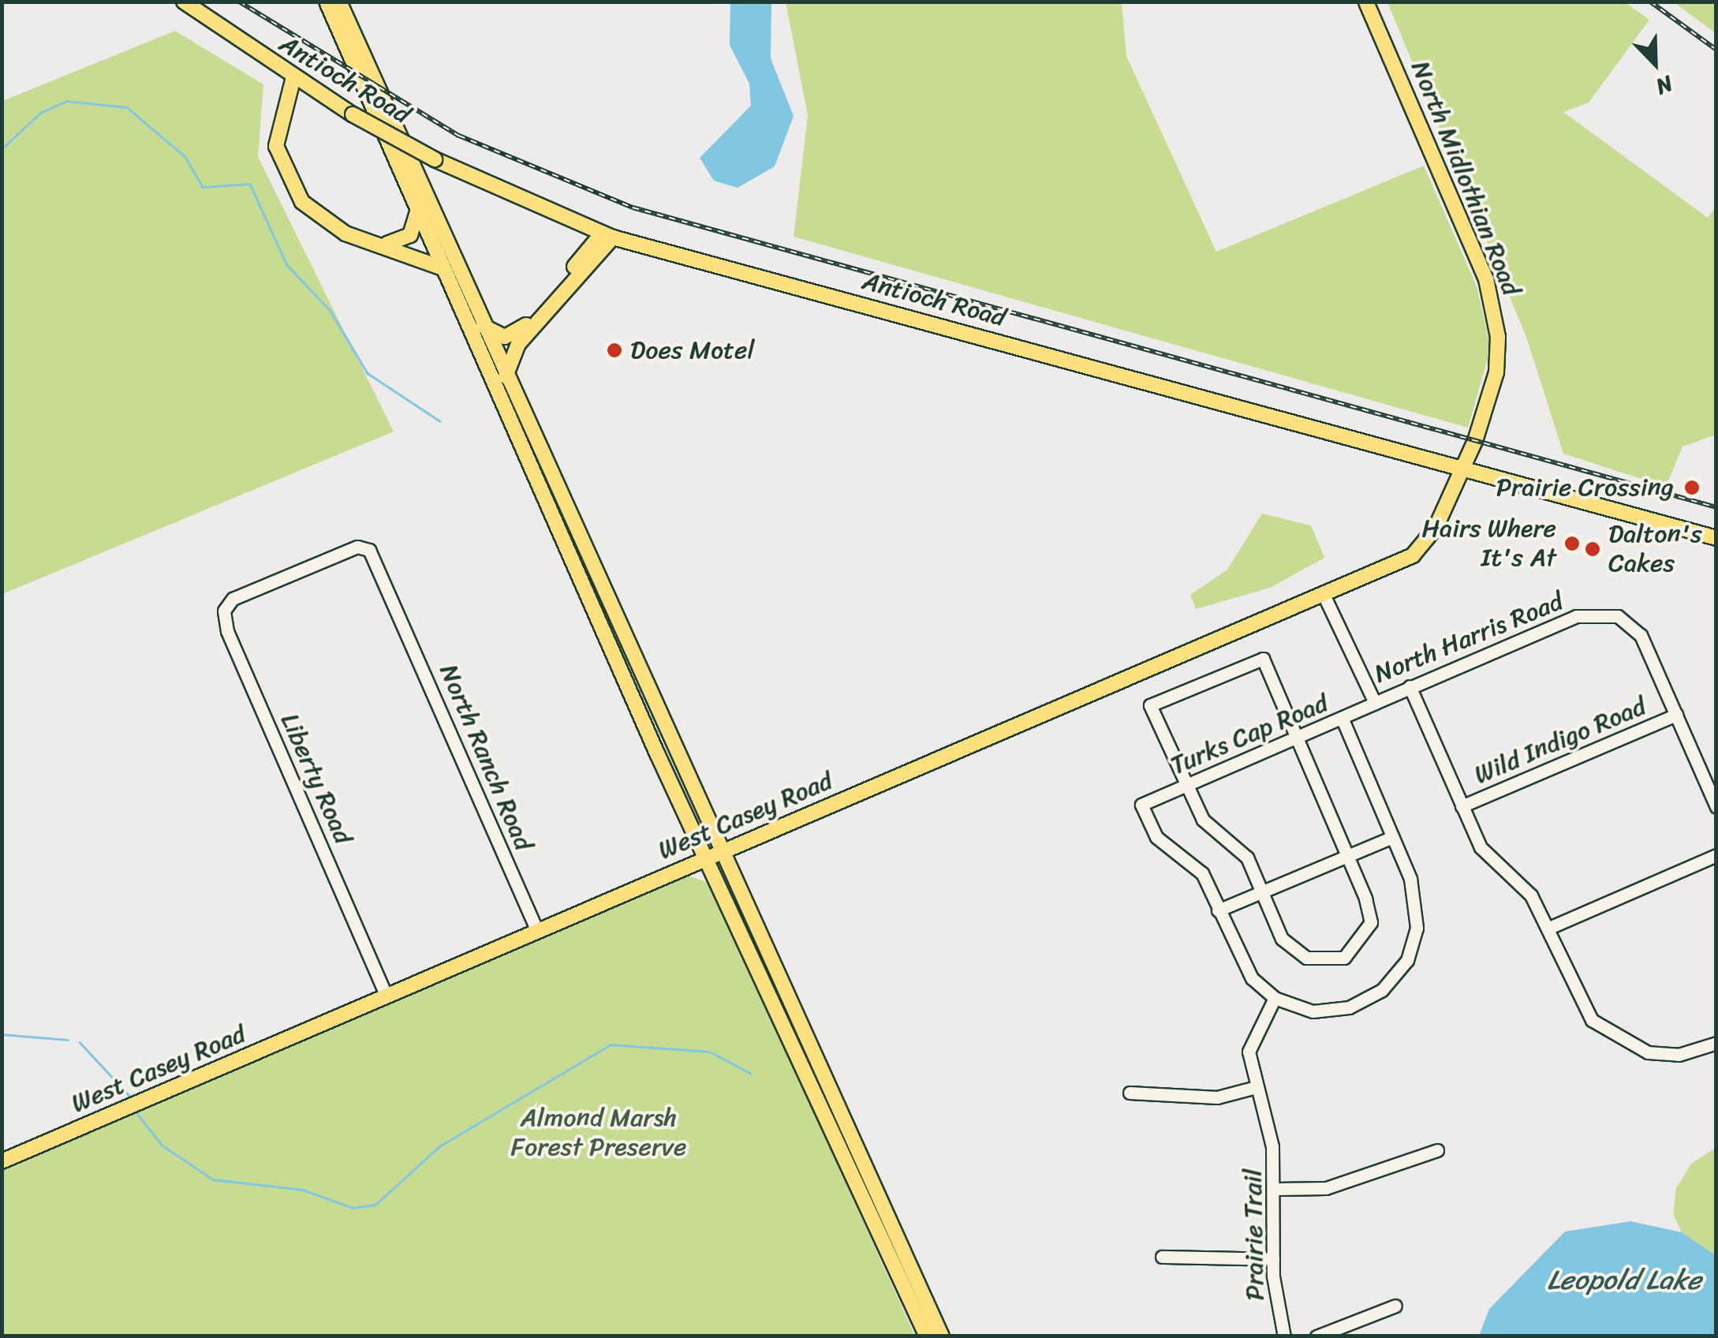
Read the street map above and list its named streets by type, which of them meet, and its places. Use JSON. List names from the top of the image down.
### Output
{
  "streets": {
    "main road": ["Antioch Road", "North Midlothian Road", "West Casey Road"],
    "street": [
      "North Harris Road",
      "Turks Cap Road",
      "Wild Indigo Road",
      "North Ranch Road",
      "Liberty Road",
      "Prairie Trail"
    ]
  },
  "crossings": [
    ["Antioch Road", "North Midlothian Road"],
    ["Antioch Road", "West Casey Road"],
    ["North Midlothian Road", "West Casey Road"],
    ["North Harris Road", "Turks Cap Road"],
    ["North Harris Road", "Wild Indigo Road"],
    ["North Harris Road", "West Casey Road"],
    ["North Ranch Road", "Liberty Road"],
    ["North Ranch Road", "West Casey Road"],
    ["Liberty Road", "West Casey Road"]
  ],
  "water": ["Leopold Lake"],
  "parks": ["Almond Marsh Forest Preserve"],
  "places": [
    "Does Motel",
    "Prairie Crossing",
    "Hairs Where It's At",
    "Dalton's Cakes"
  ],
  "north": "bottom right"
}
